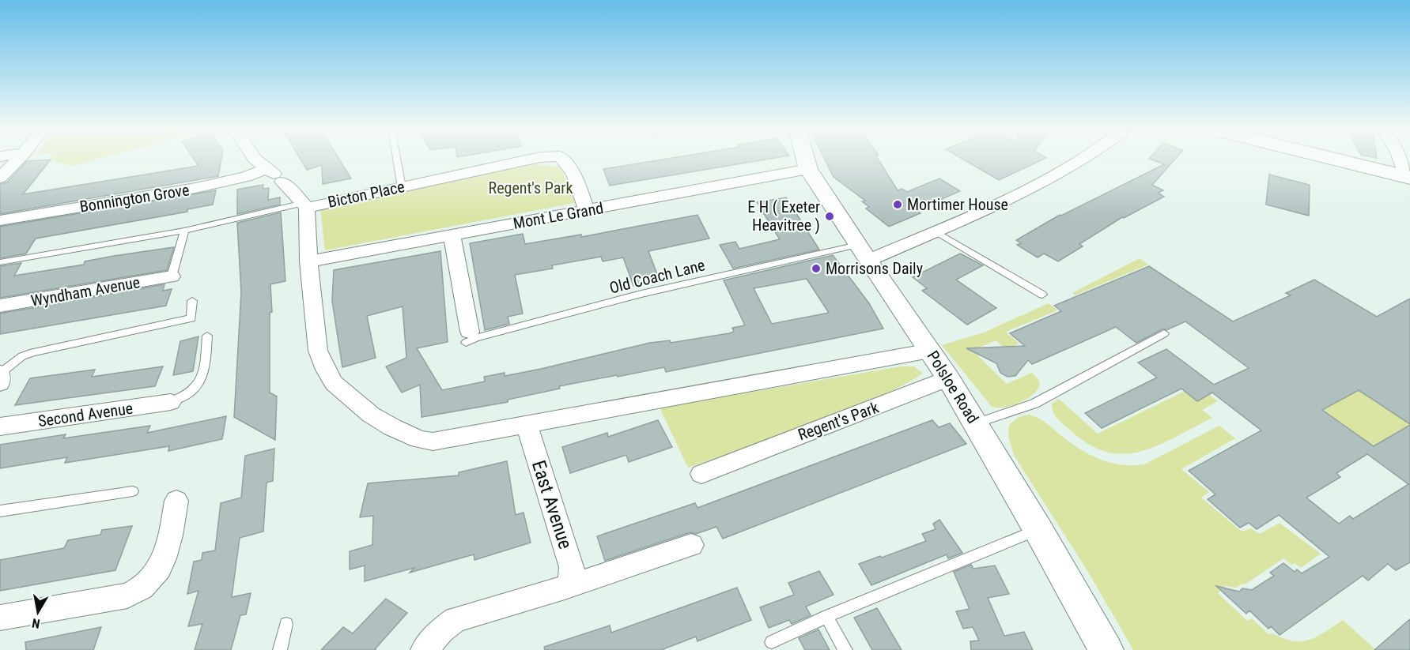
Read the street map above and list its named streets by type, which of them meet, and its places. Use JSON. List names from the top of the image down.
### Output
{
  "streets": {
    "street": [
      "Bicton Place",
      "Bonnington Grove",
      "Mont Le Grand",
      "Wyndham Avenue",
      "Polsloe Road",
      "Second Avenue",
      "Regent's Park",
      "East Avenue"
    ],
    "lane": ["Old Coach Lane"]
  },
  "crossings": [
    ["Bicton Place", "Mont Le Grand"],
    ["Mont Le Grand", "Polsloe Road"],
    ["Old Coach Lane", "Polsloe Road"],
    ["Polsloe Road", "Regent's Park"]
  ],
  "parks": ["Regent's Park"],
  "places": ["Mortimer House", "E H ( Exeter Heavitree )", "Morrisons Daily"],
  "north": "bottom"
}
